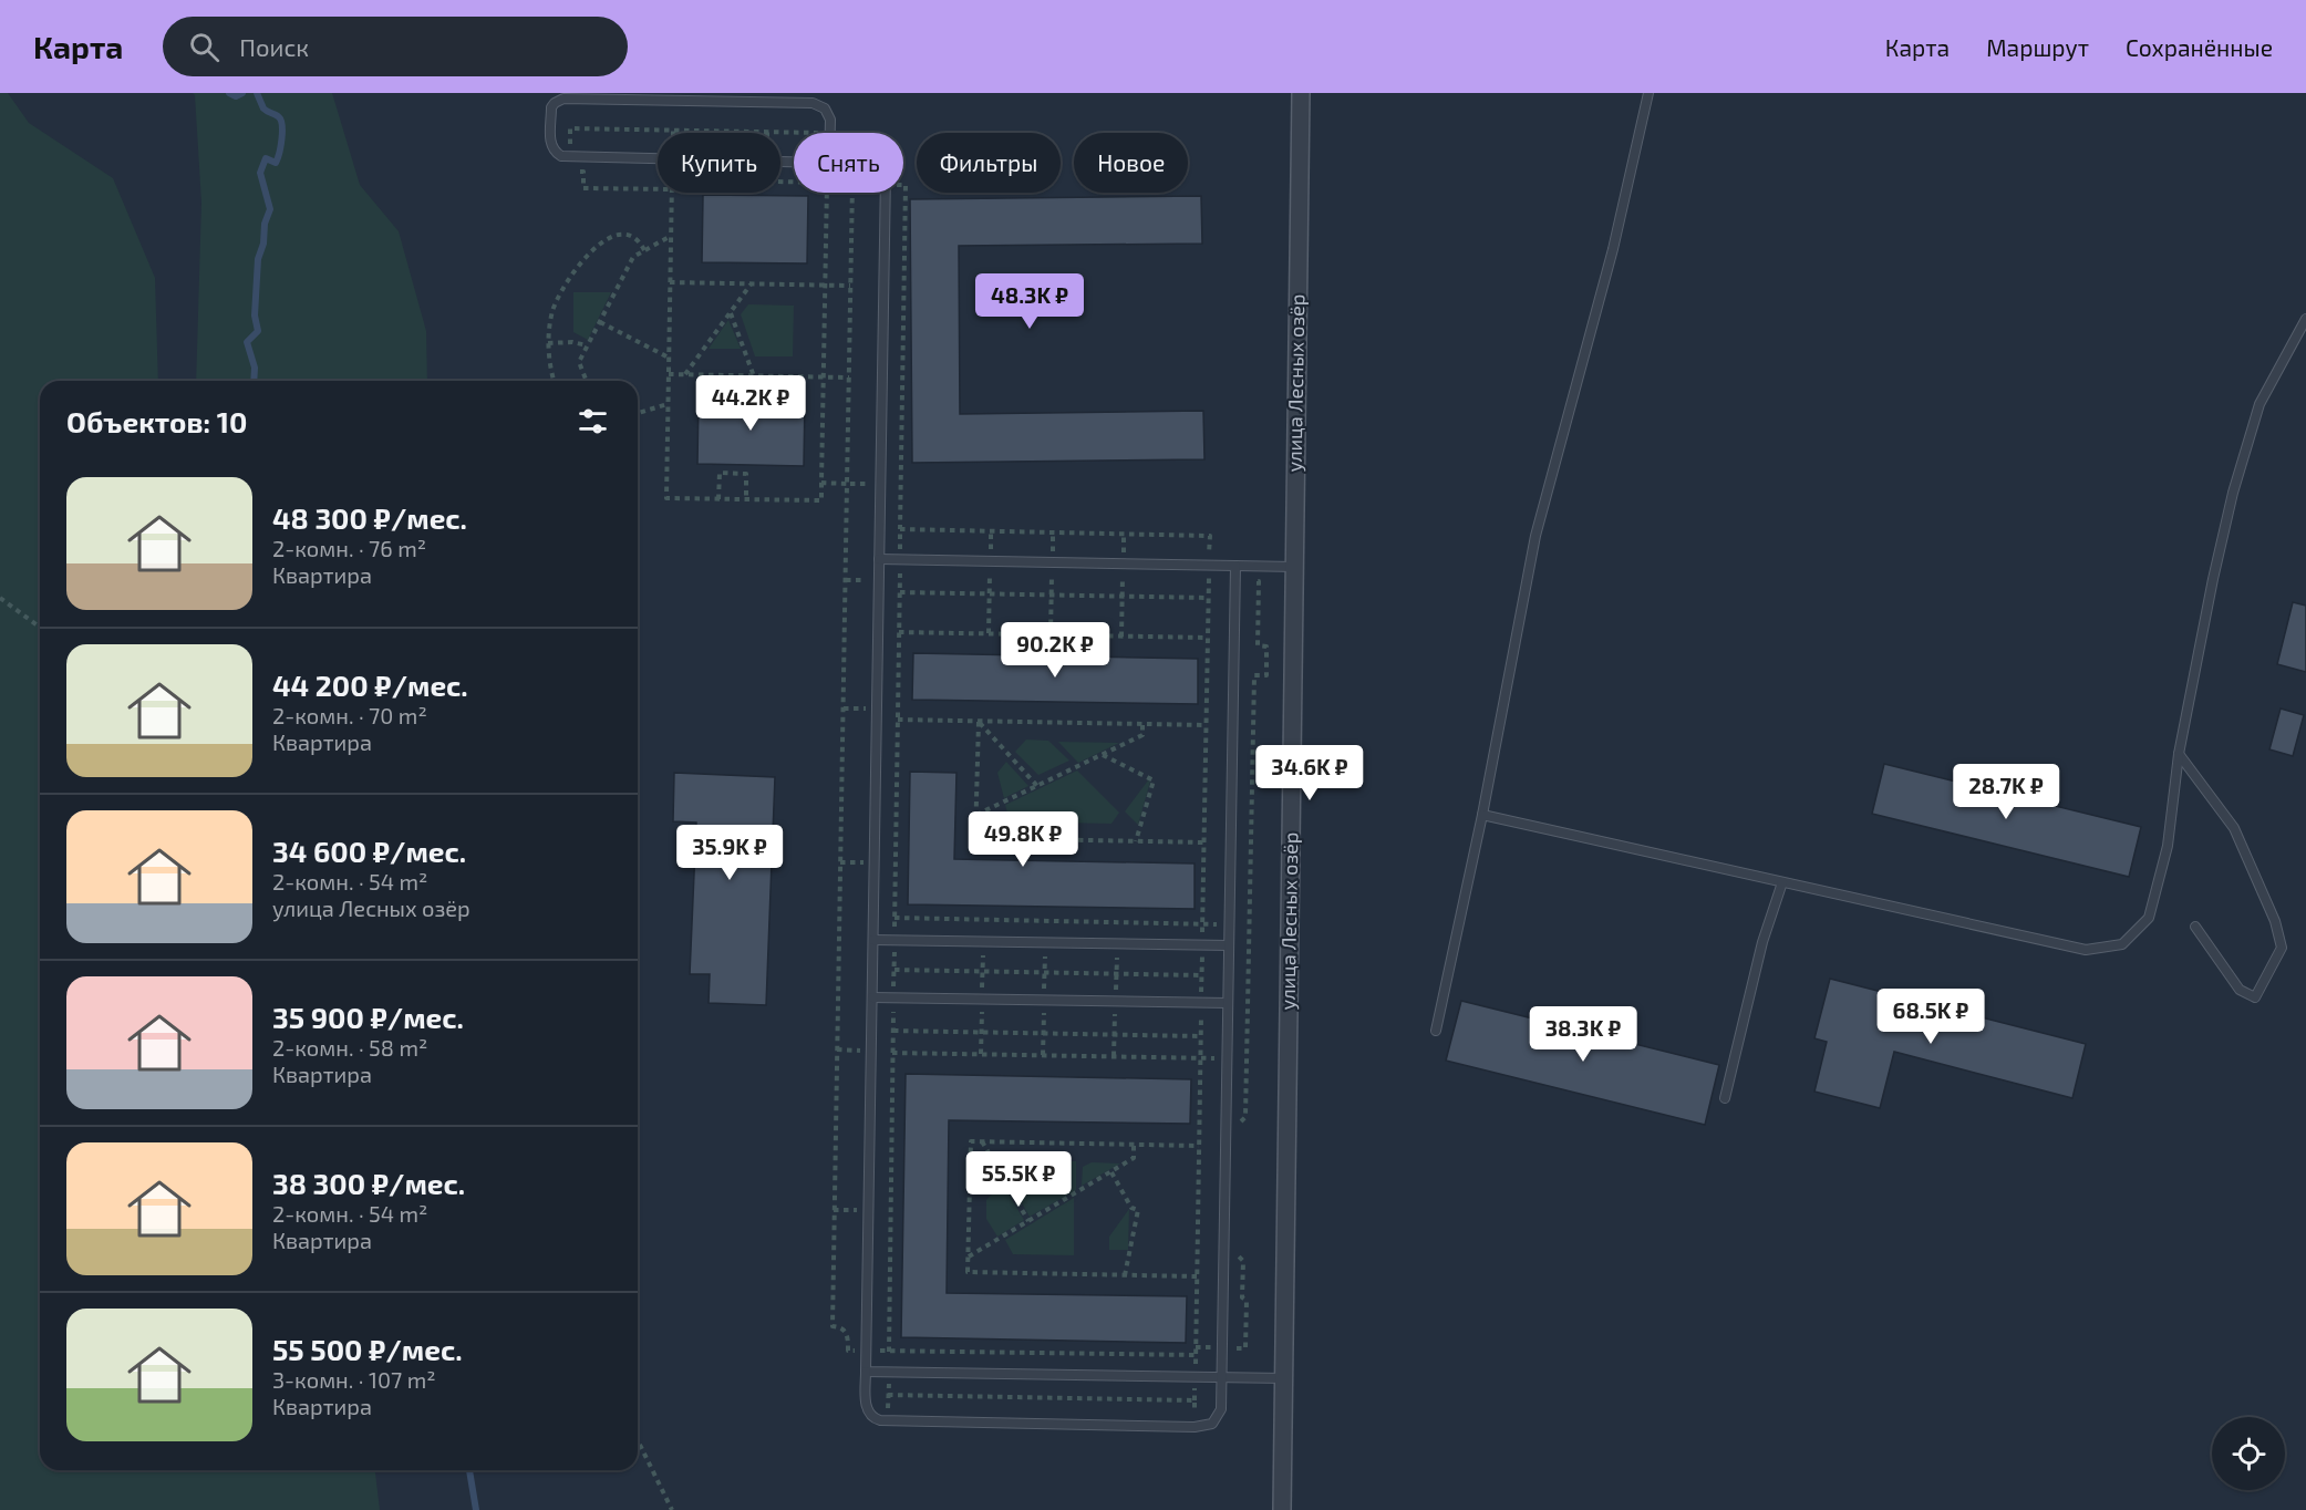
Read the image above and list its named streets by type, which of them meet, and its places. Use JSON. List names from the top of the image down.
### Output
{
  "streets": {
    "street": ["улица Лесных озёр"]
  },
  "page": {
    "header": "Карта",
    "search": "Поиск",
    "nav": ["Карта", "Маршрут", "Сохранённые"],
    "chip": [
      "Купить",
      "Снять",
      "Фильтры",
      "Новое"
    ],
    "price": [
      "48.3K ₽",
      "44.2K ₽",
      "90.2K ₽",
      "34.6K ₽",
      "28.7K ₽",
      "49.8K ₽",
      "35.9K ₽",
      "68.5K ₽",
      "38.3K ₽",
      "55.5K ₽"
    ],
    "heading": "Объектов: 10",
    "list": [
      {
        "name": "48 300 ₽/мес.",
        "note": "2-комн. · 76 m² · Квартира"
      },
      {
        "name": "44 200 ₽/мес.",
        "note": "2-комн. · 70 m² · Квартира"
      },
      {
        "name": "34 600 ₽/мес.",
        "note": "2-комн. · 54 m² · улица Лесных озёр"
      },
      {
        "name": "35 900 ₽/мес.",
        "note": "2-комн. · 58 m² · Квартира"
      },
      {
        "name": "38 300 ₽/мес.",
        "note": "2-комн. · 54 m² · Квартира"
      },
      {
        "name": "55 500 ₽/мес.",
        "note": "3-комн. · 107 m² · Квартира"
      }
    ]
  }
}
